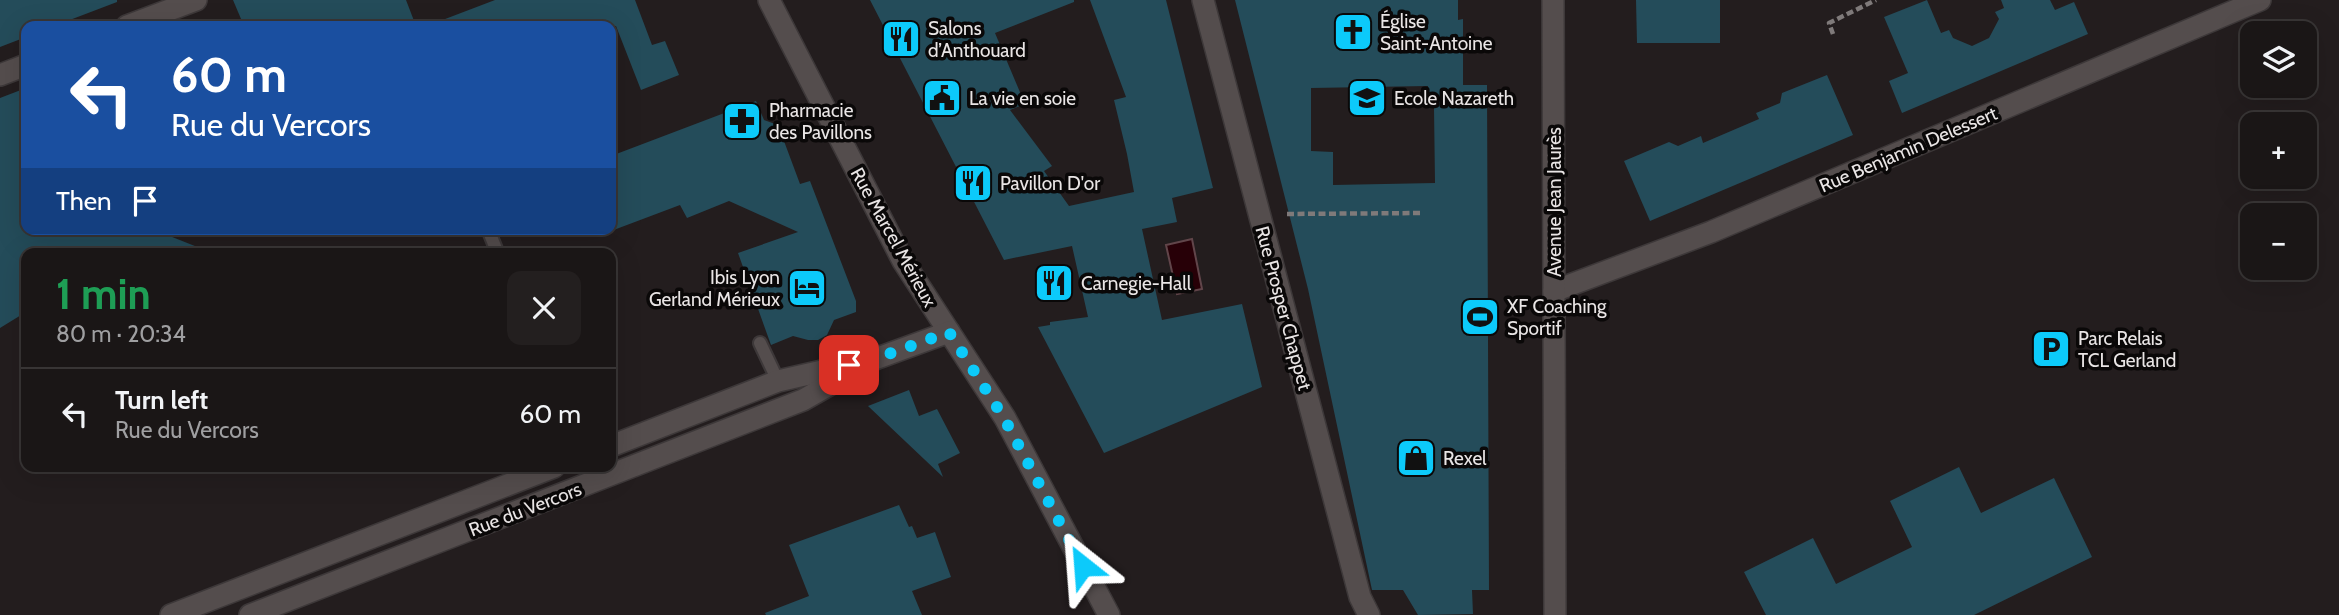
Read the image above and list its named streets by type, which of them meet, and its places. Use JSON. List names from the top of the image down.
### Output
{
  "streets": {
    "street": [
      "Rue Benjamin Delessert",
      "Avenue Jean Jaurès",
      "Rue Marcel Mérieux",
      "Rue Prosper Chappet",
      "Rue du Vercors"
    ]
  },
  "crossings": [
    ["Rue Benjamin Delessert", "Avenue Jean Jaurès"],
    ["Rue Marcel Mérieux", "Rue du Vercors"]
  ],
  "places": {
    "church": ["Église Saint-Antoine"],
    "restaurant": ["Salons d’Anthouard", "Pavillon D'or", "Carnegie-Hall"],
    "public building": ["La vie en soie"],
    "school or university": ["Ecole Nazareth"],
    "pharmacy": ["Pharmacie des Pavillons"],
    "hotel": ["Ibis Lyon Gerland Mérieux"],
    "sports": ["XF Coaching Sportif"],
    "parking": ["Parc Relais TCL Gerland"],
    "shop": ["Rexel"]
  },
  "page": {
    "map_buttons": ["+", "−"],
    "turn": ["60 m", "Rue du Vercors"],
    "then": "Then",
    "heading": ["1 min", "80 m · 20:34"],
    "list": [
      {
        "name": "Turn left",
        "note": "Rue du Vercors",
        "value": "60 m"
      }
    ]
  }
}
